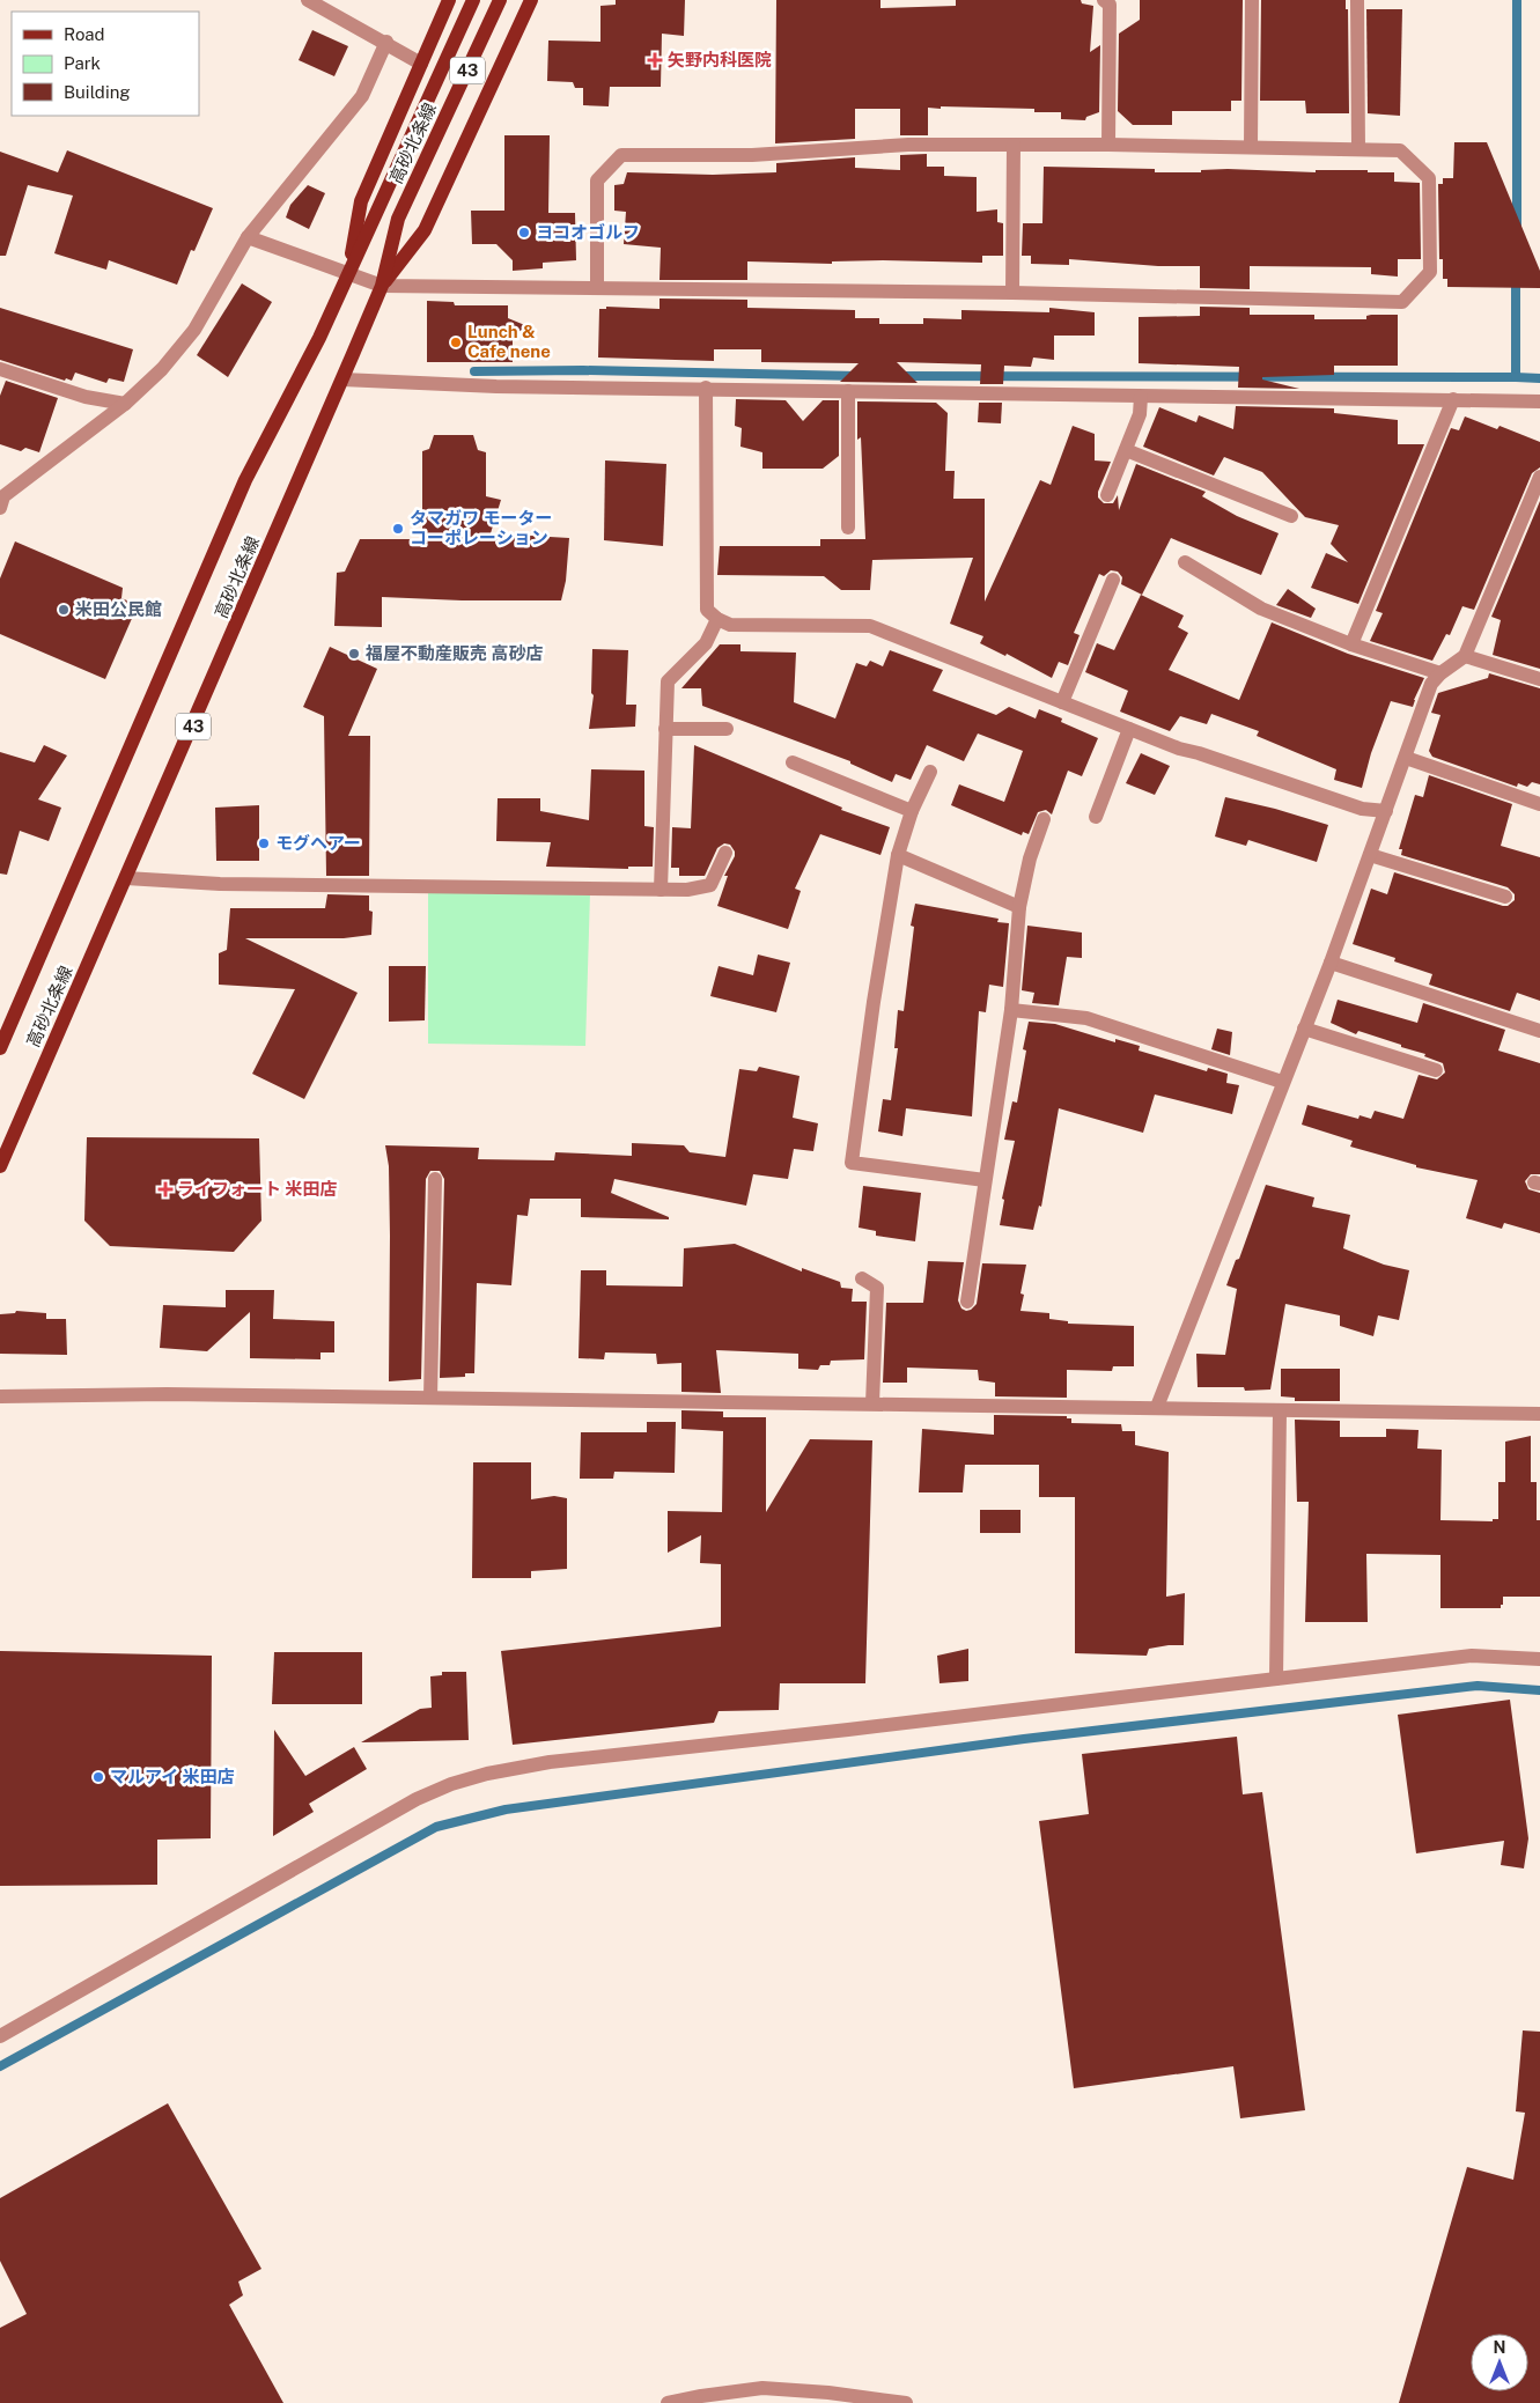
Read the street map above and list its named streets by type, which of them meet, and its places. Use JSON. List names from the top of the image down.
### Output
{
  "streets": {
    "main road": ["43", "高砂北条線"]
  },
  "places": {
    "health": ["矢野内科医院", "ライフォート 米田店"],
    "other": [
      "ヨコオゴルフ",
      "Lunch & Cafe nene",
      "タマガワ モーター コーポレーション",
      "米田公民館",
      "福屋不動産販売 高砂店",
      "モグヘアー",
      "マルアイ 米田店"
    ]
  },
  "legend": ["Road", "Park", "Building"],
  "north": "top"
}
